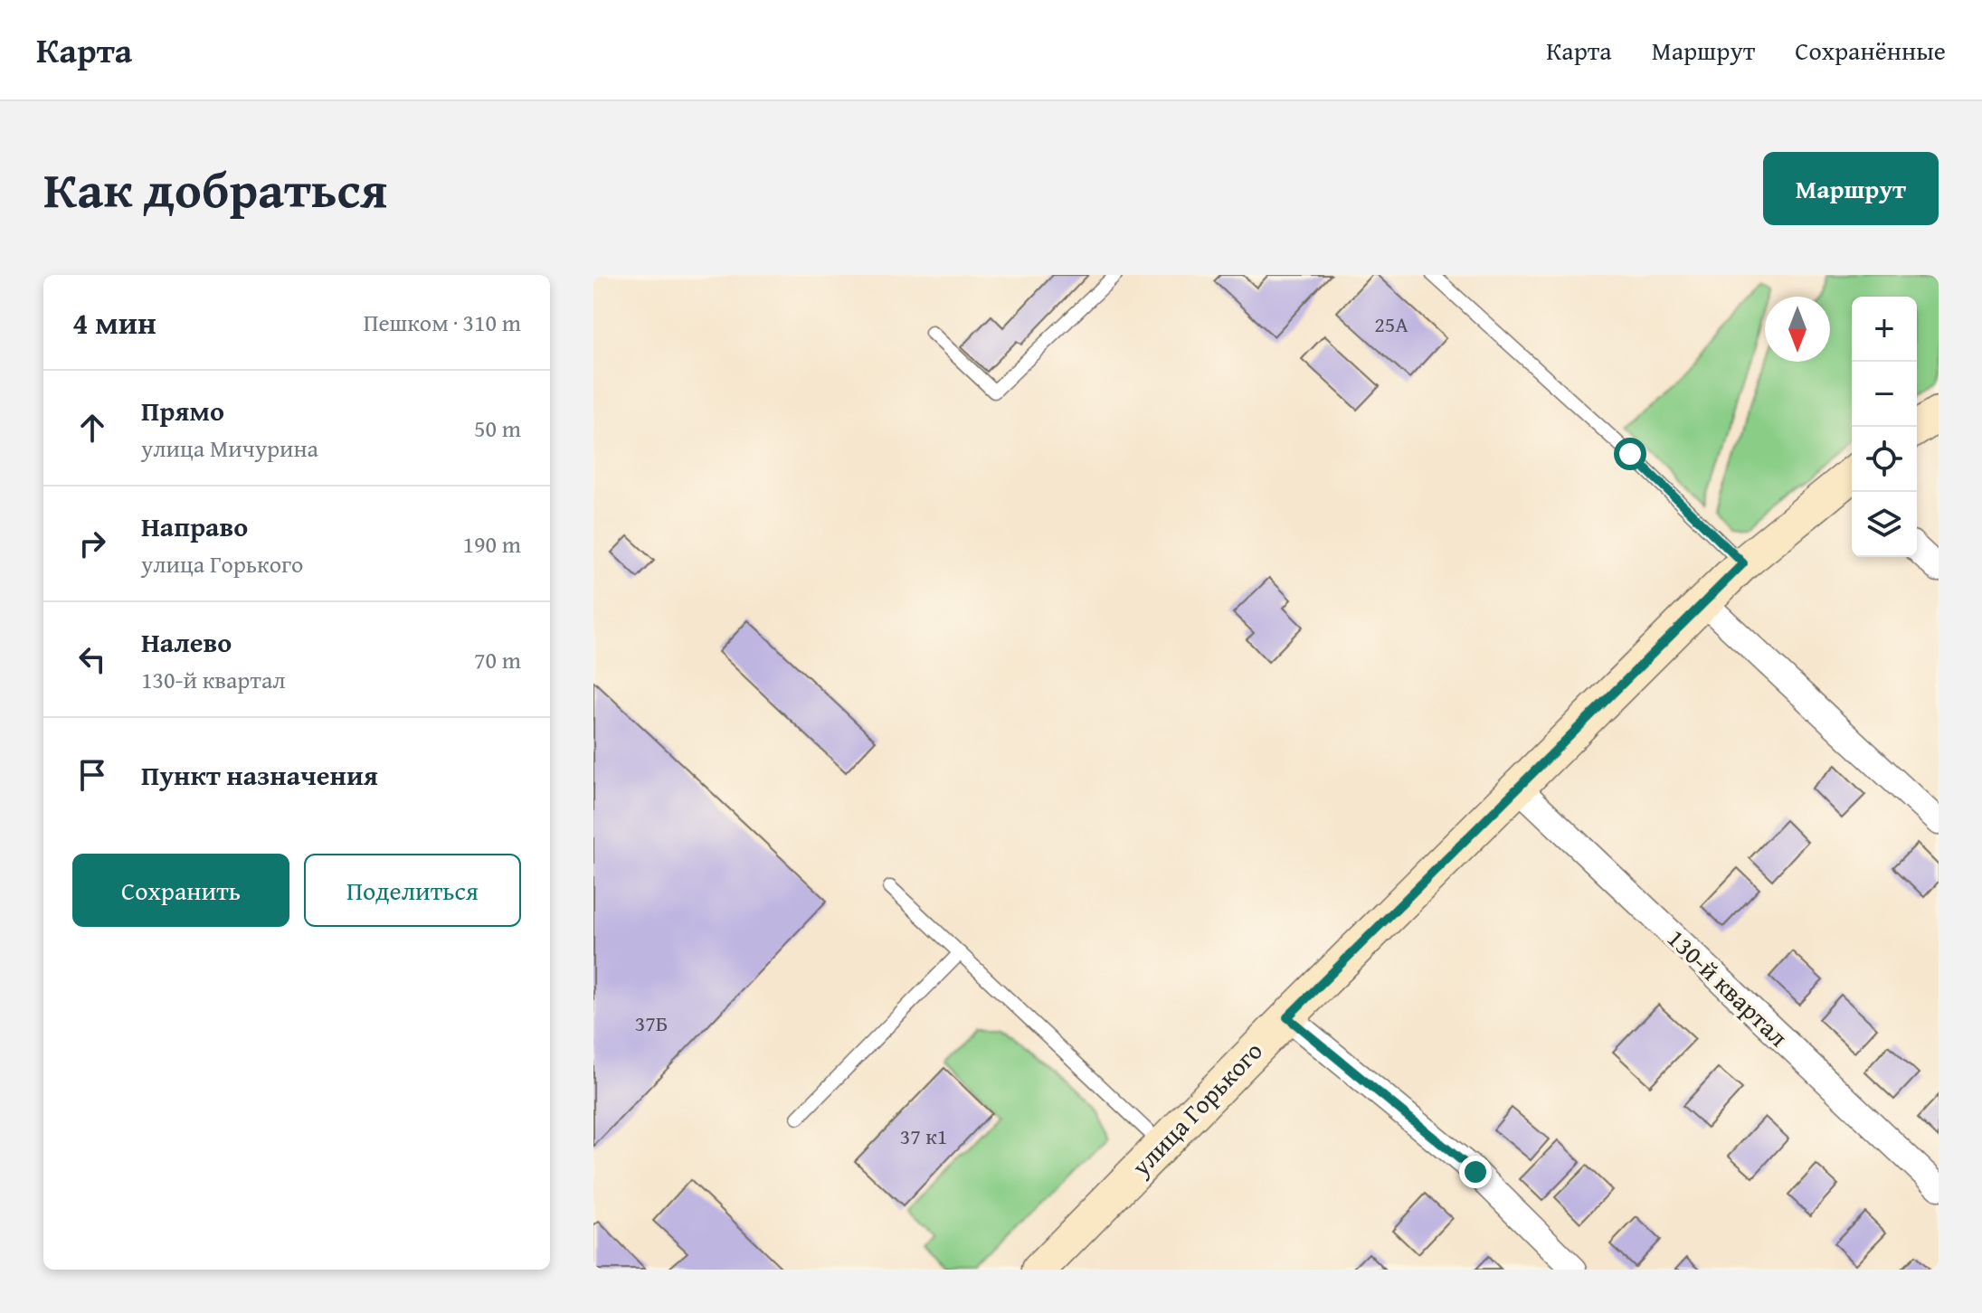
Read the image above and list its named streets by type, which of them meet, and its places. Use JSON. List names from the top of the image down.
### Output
{
  "streets": {
    "main road": ["улица Горького"],
    "street": ["130-й квартал"]
  },
  "crossings": [
    ["130-й квартал", "улица Горького"]
  ],
  "house_numbers": ["25А", "37Б", "37 к1"],
  "north": "bottom",
  "page": {
    "header": "Карта",
    "nav": ["Карта", "Маршрут", "Сохранённые"],
    "title": "Как добраться",
    "buttons": [
      "Маршрут",
      ["Сохранить", "Поделиться"]
    ],
    "heading": ["4 мин", "Пешком · 310 m"],
    "map_buttons": ["+", "−"],
    "list": [
      ["Прямо", "улица Мичурина", "50 m"],
      ["Направо", "улица Горького", "190 m"],
      ["Налево", "130-й квартал", "70 m"],
      "Пункт назначения"
    ]
  }
}
